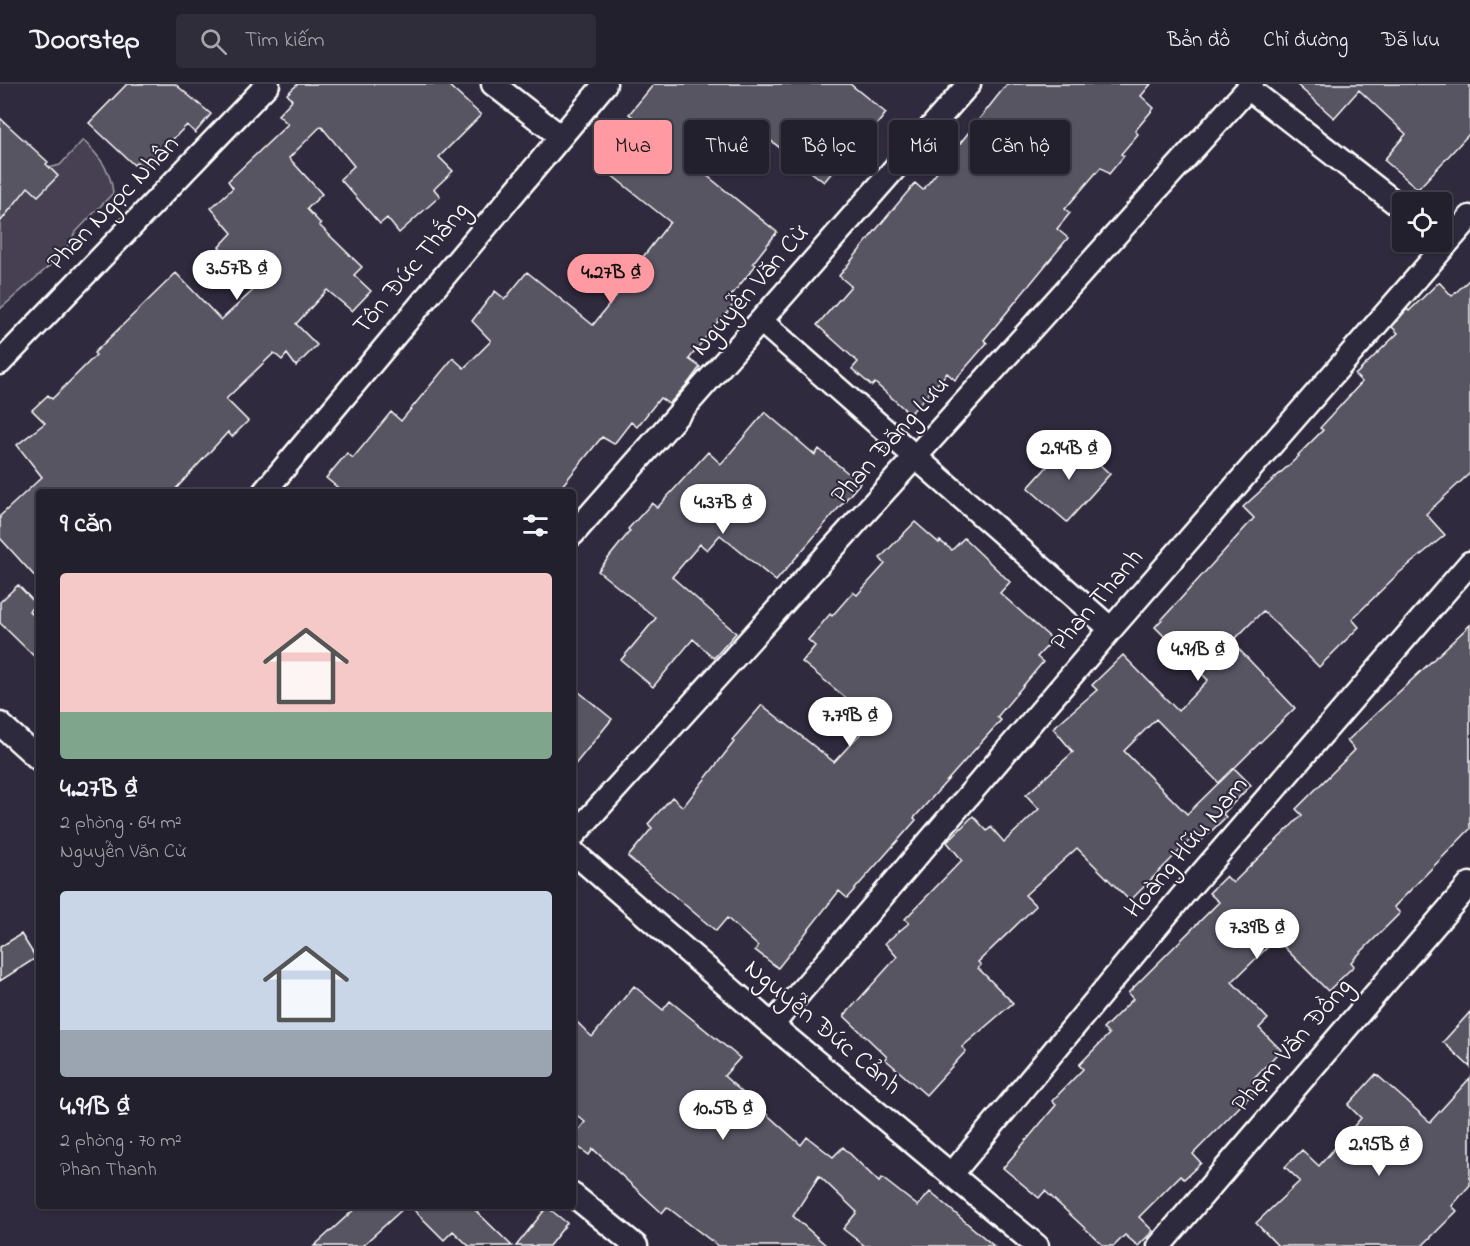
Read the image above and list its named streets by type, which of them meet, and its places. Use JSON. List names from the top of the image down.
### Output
{
  "streets": {
    "street": [
      "Phan Ngọc Nhân",
      "Tôn Đức Thắng",
      "Nguyễn Văn Cừ",
      "Phan Đăng Lưu",
      "Phan Thanh",
      "Hoàng Hữu Nam",
      "Nguyễn Đức Cảnh",
      "Phạm Văn Đồng"
    ]
  },
  "crossings": [
    ["Phan Thanh", "Nguyễn Đức Cảnh"],
    ["Hoàng Hữu Nam", "Nguyễn Đức Cảnh"]
  ],
  "page": {
    "header": "Doorstep",
    "search": "Tìm kiếm",
    "nav": ["Bản đồ", "Chỉ đường", "Đã lưu"],
    "chip": [
      "Mua",
      "Thuê",
      "Bộ lọc",
      "Mới",
      "Căn hộ"
    ],
    "price": [
      "3.57B ₫",
      "4.27B ₫",
      "2.94B ₫",
      "4.37B ₫",
      "4.91B ₫",
      "7.79B ₫",
      "7.39B ₫",
      "10.5B ₫",
      "2.95B ₫"
    ],
    "heading": "9 căn",
    "list": [
      {
        "name": "4.27B ₫",
        "note": "2 phòng · 64 m² · Nguyễn Văn Cừ"
      },
      {
        "name": "4.91B ₫",
        "note": "2 phòng · 70 m² · Phan Thanh"
      }
    ]
  }
}
